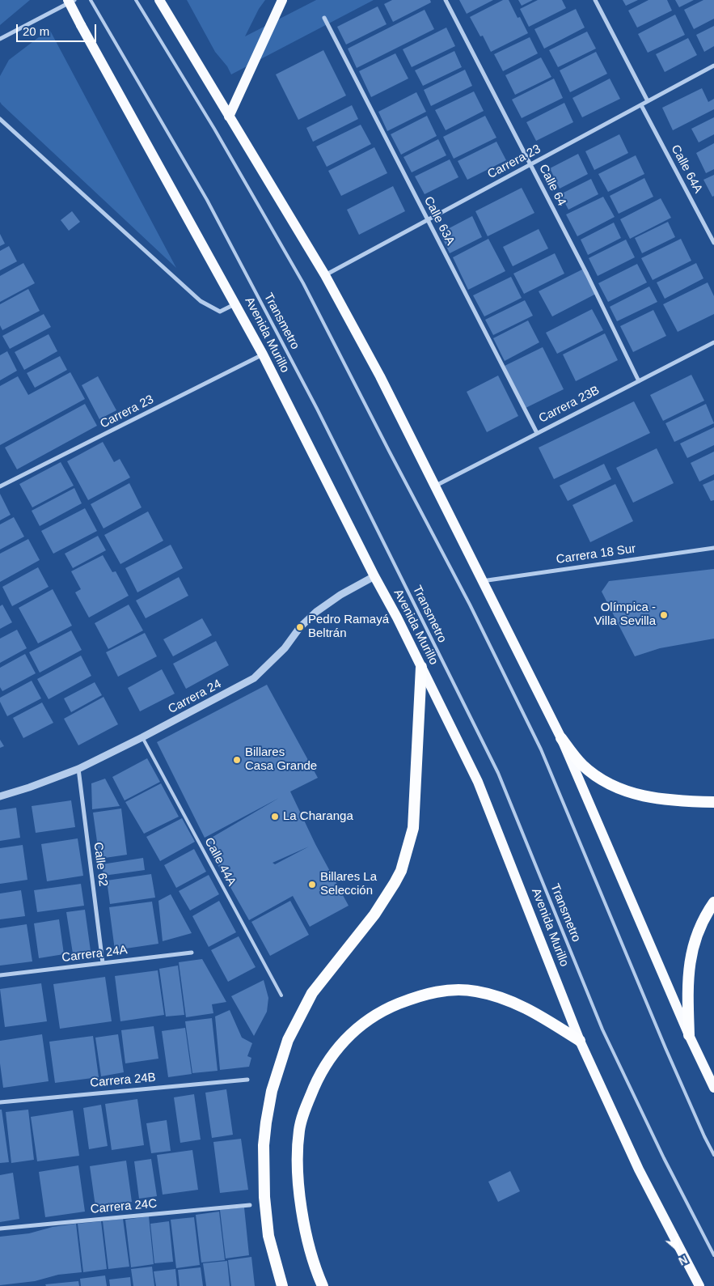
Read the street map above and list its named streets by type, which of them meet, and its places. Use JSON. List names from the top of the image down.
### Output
{
  "streets": {
    "main road": ["Avenida Murillo"],
    "street": [
      "Carrera 23",
      "Calle 64A",
      "Calle 64",
      "Calle 63A",
      "Carrera 23B",
      "Carrera 18 Sur",
      "Carrera 24",
      "Calle 62",
      "Carrera 24A",
      "Carrera 24B",
      "Carrera 24C"
    ],
    "lane": ["Transmetro", "Calle 44A"]
  },
  "crossings": [
    ["Carrera 23", "Calle 64A"],
    ["Carrera 23", "Calle 64"],
    ["Carrera 23", "Calle 63A"],
    ["Carrera 23", "Avenida Murillo"],
    ["Calle 64", "Carrera 23B"],
    ["Calle 63A", "Carrera 23B"],
    ["Avenida Murillo", "Carrera 24"],
    ["Carrera 24", "Calle 44A"],
    ["Carrera 24", "Calle 62"],
    ["Calle 62", "Carrera 24A"]
  ],
  "places": [
    "Olímpica - Villa Sevilla",
    "Pedro Ramayá Beltrán",
    "Billares Casa Grande",
    "La Charanga",
    "Billares La Selección"
  ],
  "scale_bar": "20 m",
  "north": "bottom right"
}
